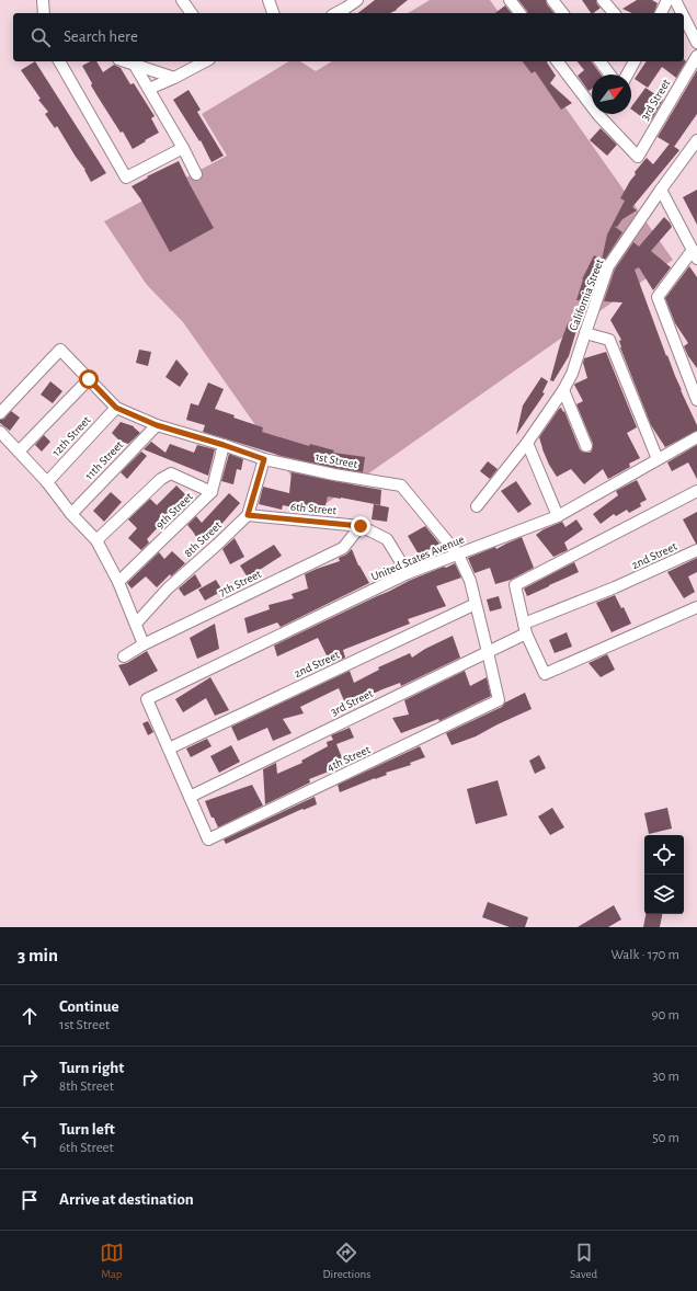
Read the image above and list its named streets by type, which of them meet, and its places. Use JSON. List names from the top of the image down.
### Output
{
  "streets": {
    "street": [
      "3rd Street",
      "California Street",
      "12th Street",
      "11th Street",
      "1st Street",
      "6th Street",
      "9th Street",
      "8th Street",
      "2nd Street",
      "United States Avenue",
      "7th Street",
      "4th Street"
    ]
  },
  "crossings": [
    ["3rd Street", "1st Street"],
    ["3rd Street", "2nd Street"],
    ["3rd Street", "4th Street"],
    ["12th Street", "1st Street"],
    ["11th Street", "1st Street"],
    ["1st Street", "9th Street"],
    ["1st Street", "8th Street"],
    ["1st Street", "2nd Street"],
    ["1st Street", "United States Avenue"],
    ["1st Street", "4th Street"],
    ["6th Street", "8th Street"],
    ["6th Street", "United States Avenue"],
    ["6th Street", "7th Street"],
    ["2nd Street", "United States Avenue"]
  ],
  "north": "top right",
  "page": {
    "search": "Search here",
    "heading": ["3 min", "Walk · 170 m"],
    "list": [
      ["Continue", "1st Street", "90 m"],
      ["Turn right", "8th Street", "30 m"],
      ["Turn left", "6th Street", "50 m"],
      "Arrive at destination"
    ],
    "nav": ["Map", "Directions", "Saved"]
  }
}
